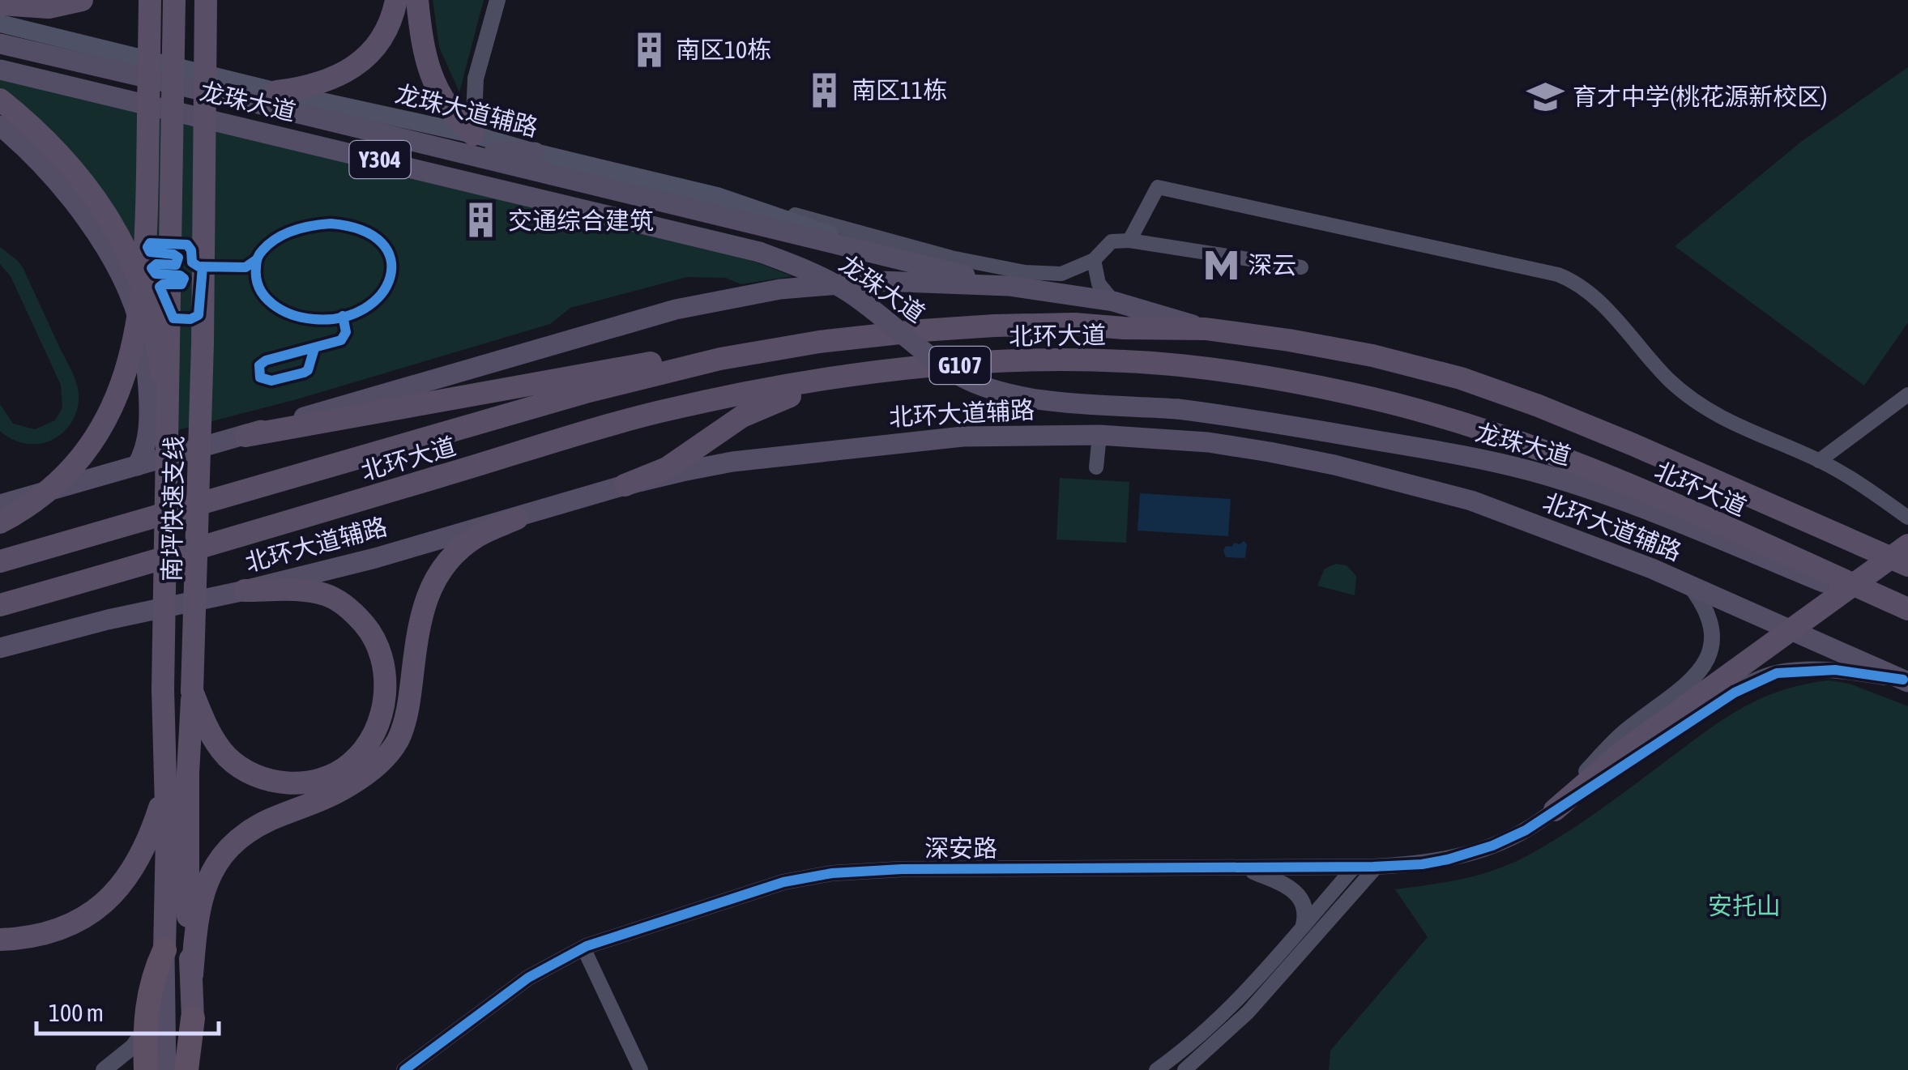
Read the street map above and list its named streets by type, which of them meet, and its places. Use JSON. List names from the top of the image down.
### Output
{
  "streets": {
    "highway": ["北环大道", "G107", "南坪快速支线"],
    "main road": [
      "龙珠大道",
      "龙珠大道辅路",
      "Y304",
      "北环大道辅路"
    ],
    "street": ["深安路"]
  },
  "crossings": [
    ["龙珠大道", "龙珠大道辅路"],
    ["北环大道辅路", "深安路"]
  ],
  "parks": ["安托山"],
  "places": {
    "building": ["南区10栋", "南区11栋", "交通综合建筑"],
    "school or university": ["育才中学(桃花源新校区)"],
    "metro station": ["深云"]
  },
  "scale_bar": "100 m"
}
